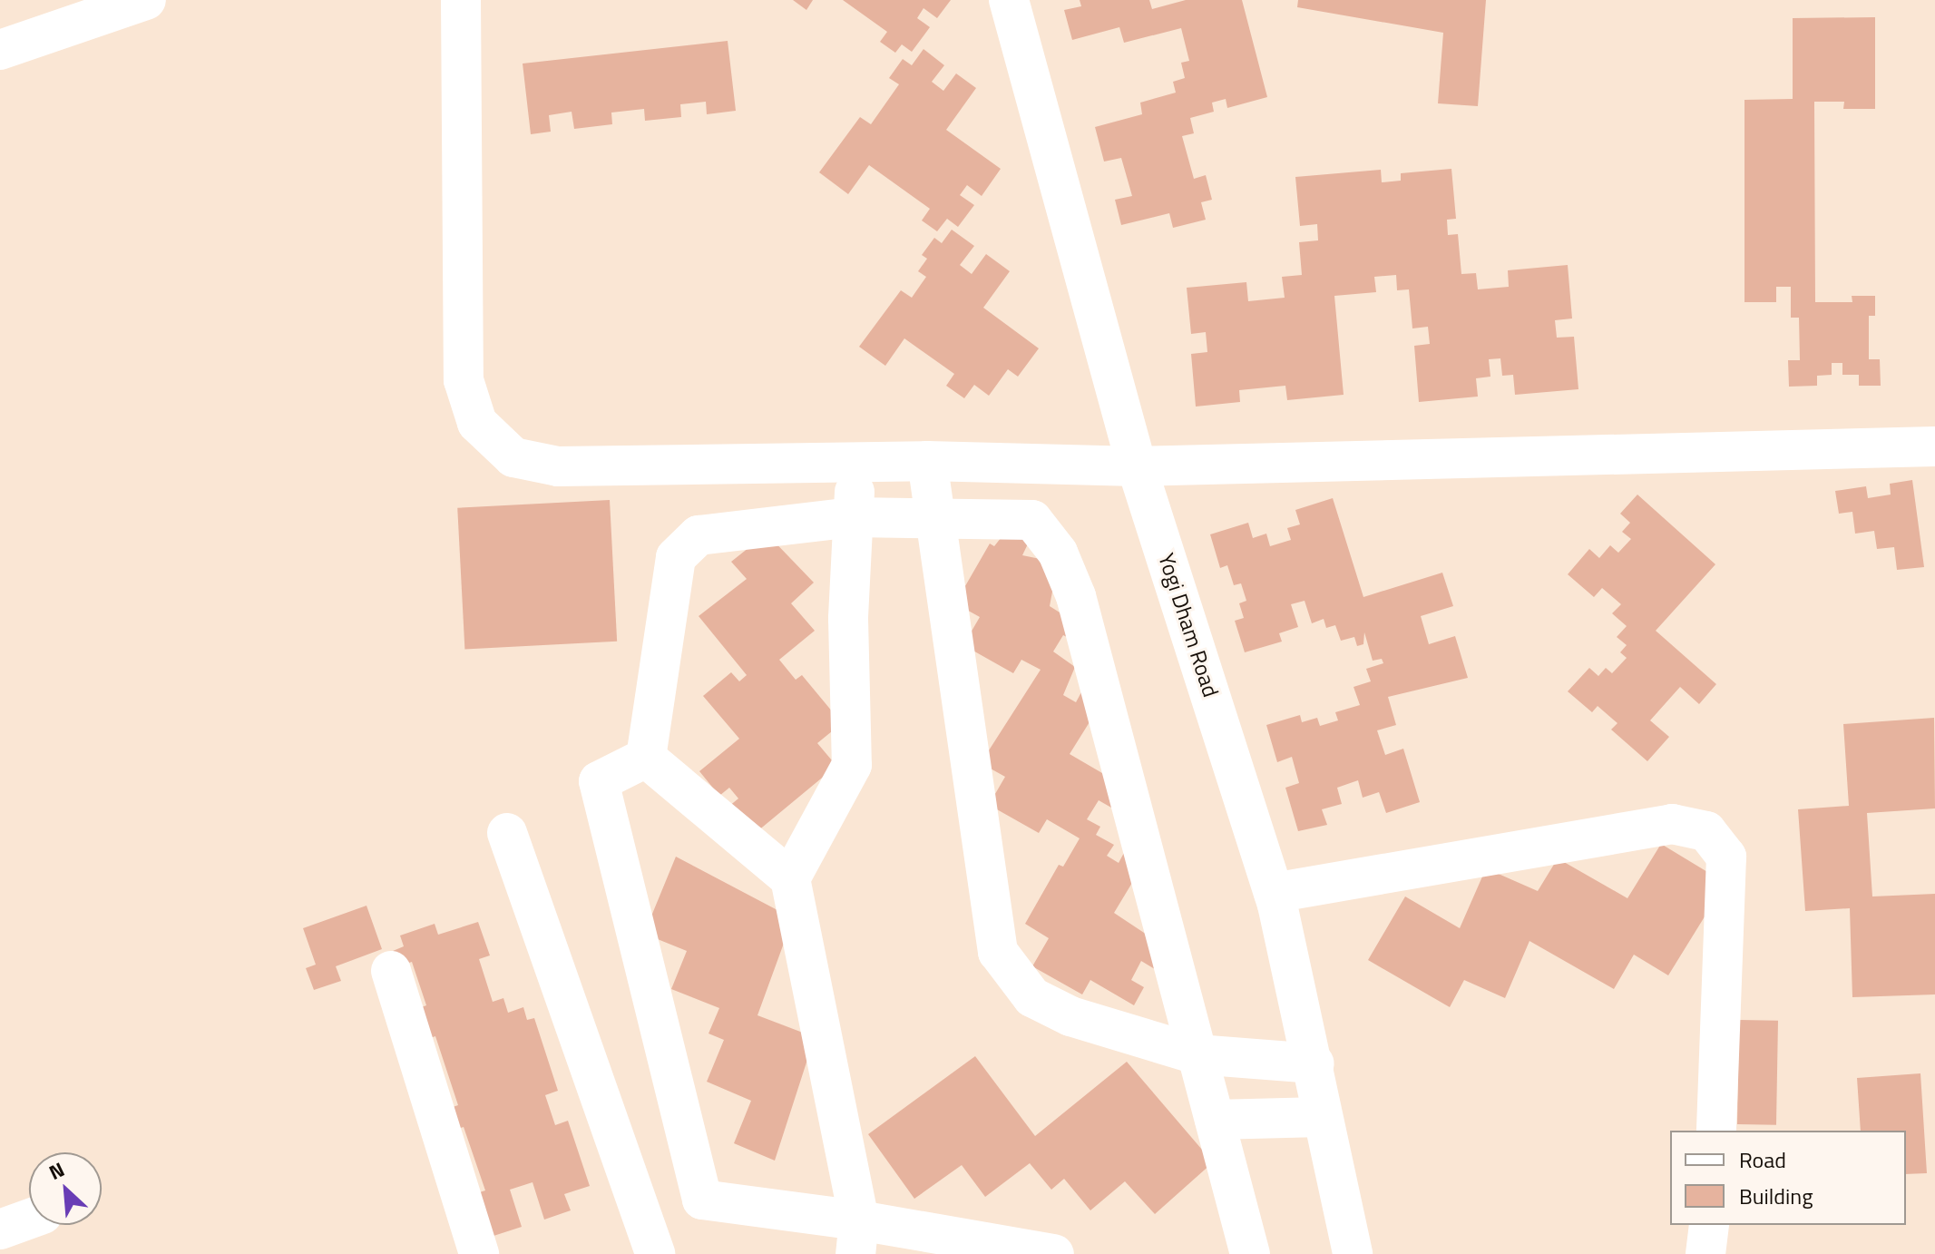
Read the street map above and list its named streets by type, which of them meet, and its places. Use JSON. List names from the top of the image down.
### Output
{
  "streets": {
    "street": ["Yogi Dham Road"]
  },
  "legend": ["Road", "Building"],
  "north": "top left"
}
